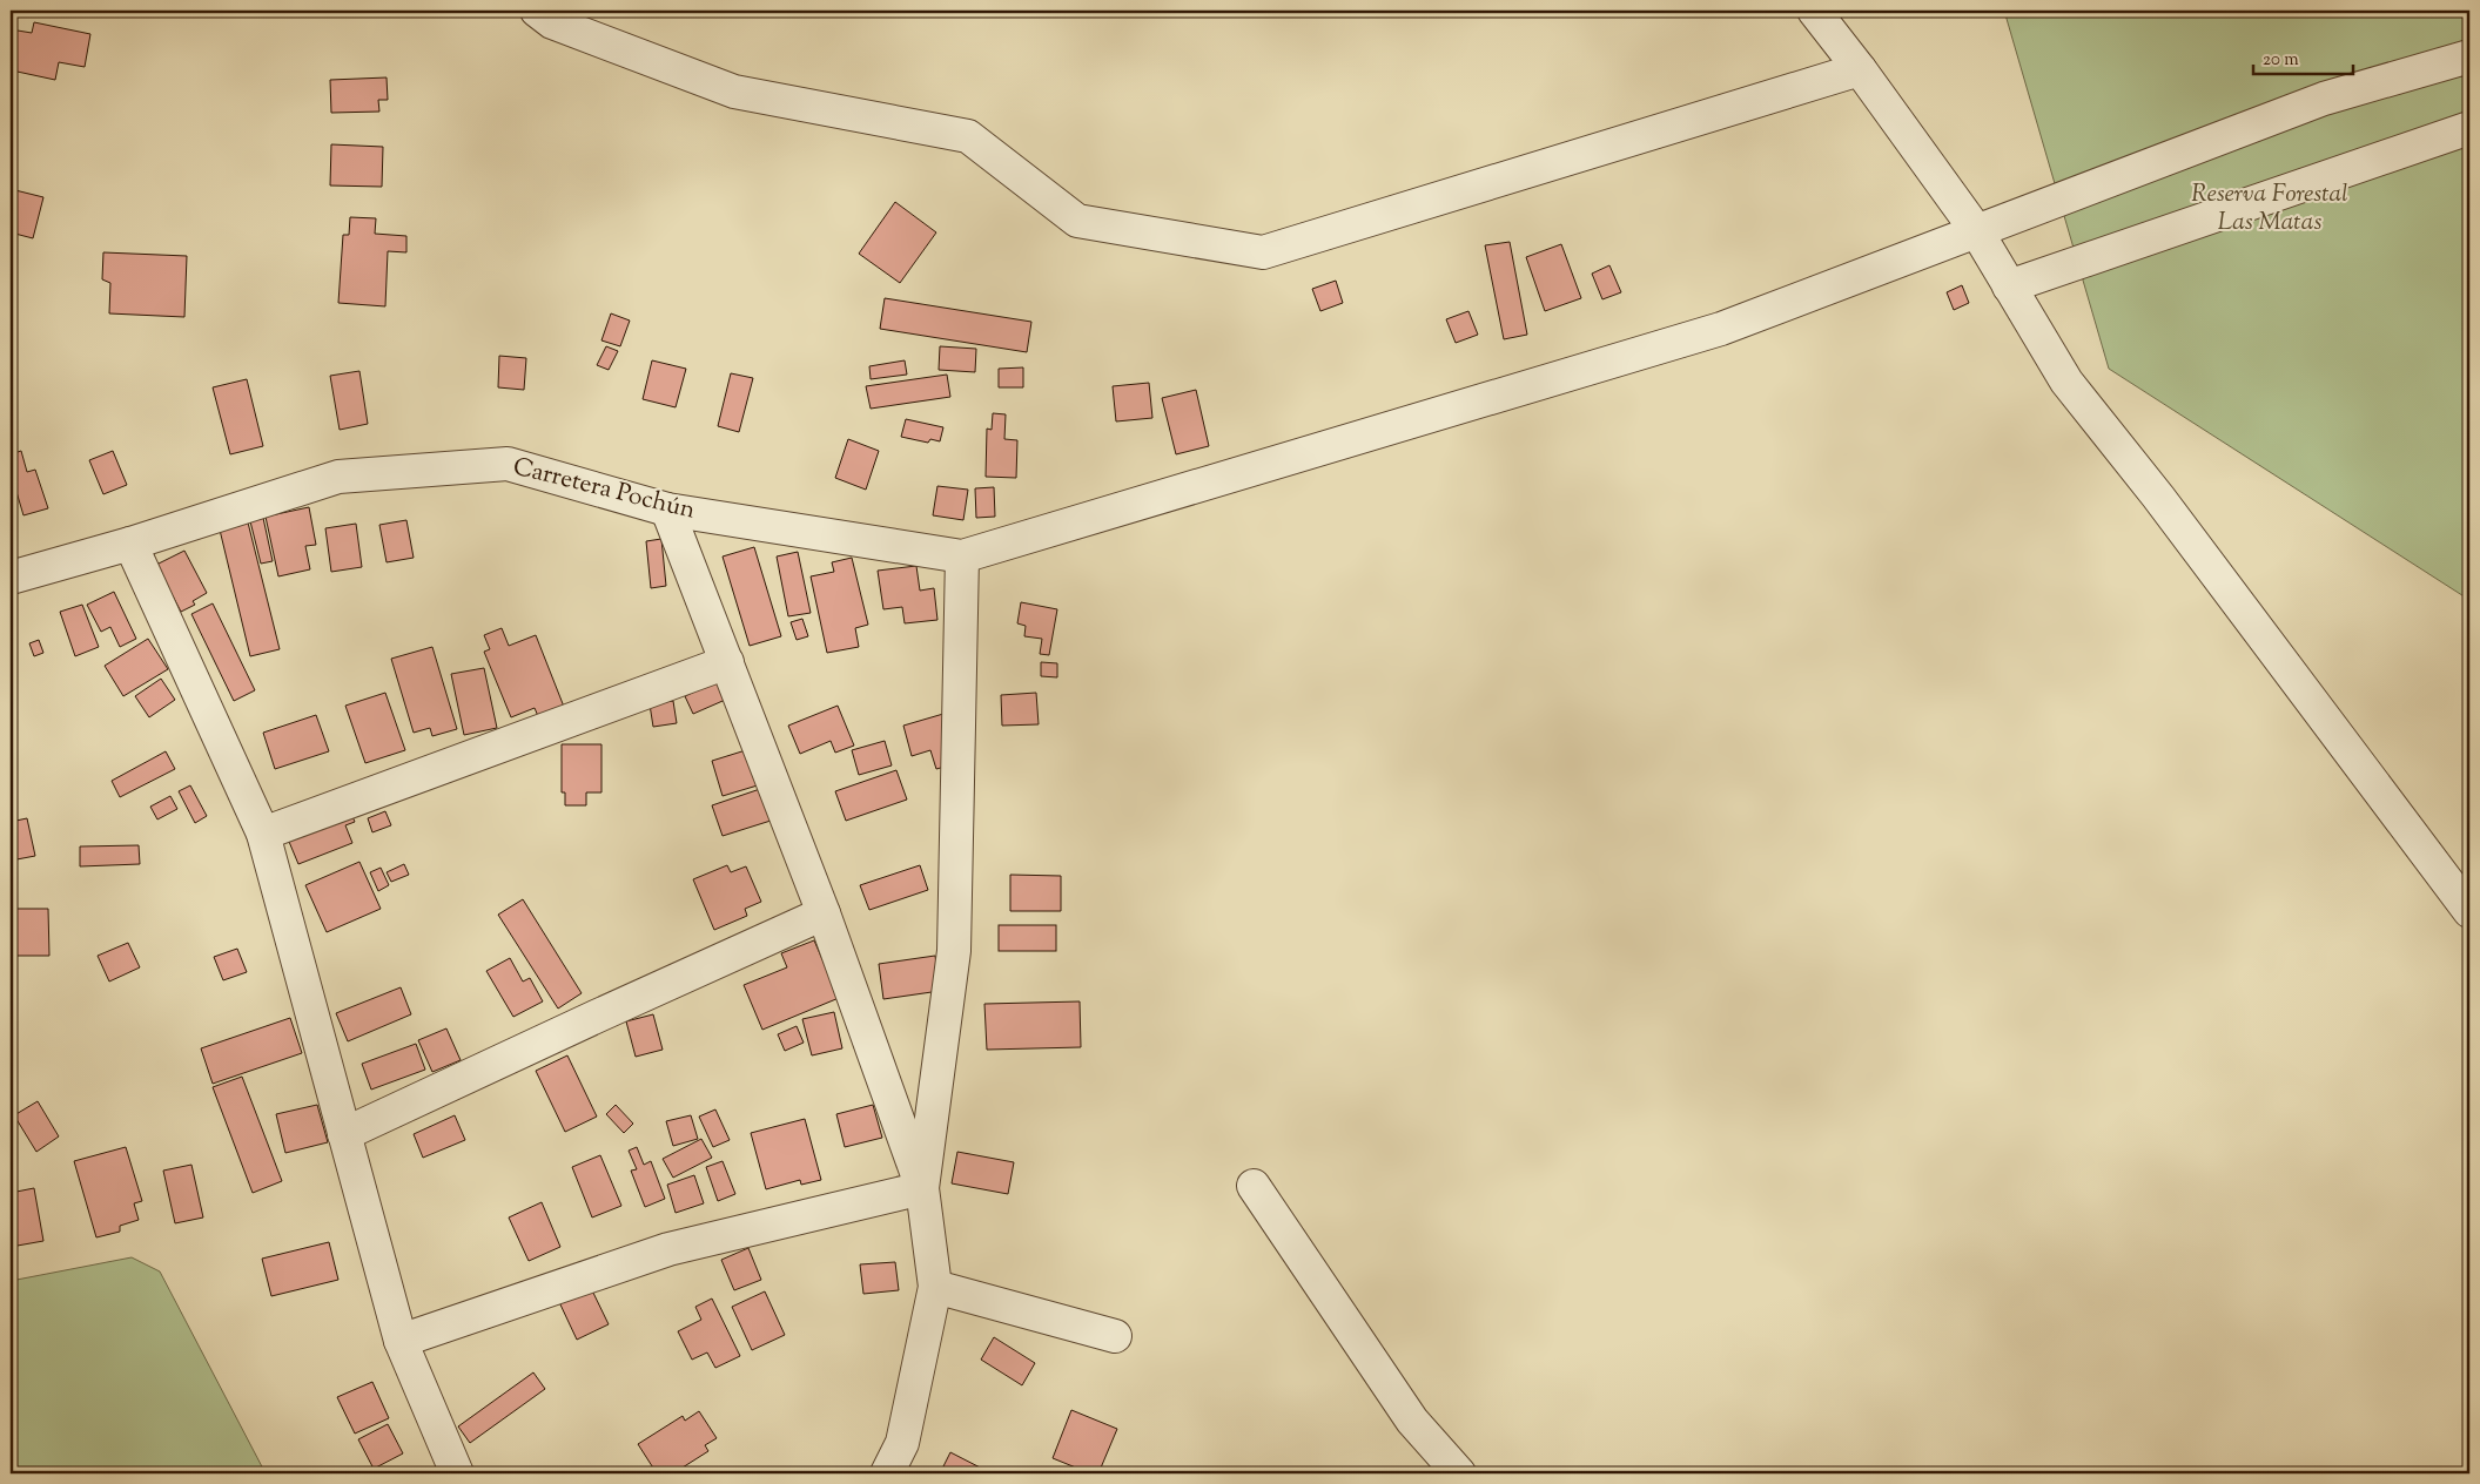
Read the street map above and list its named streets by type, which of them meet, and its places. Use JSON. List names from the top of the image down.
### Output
{
  "streets": {
    "street": ["Carretera Pochún"]
  },
  "parks": ["Reserva Forestal Las Matas"],
  "scale_bar": "20 m"
}
